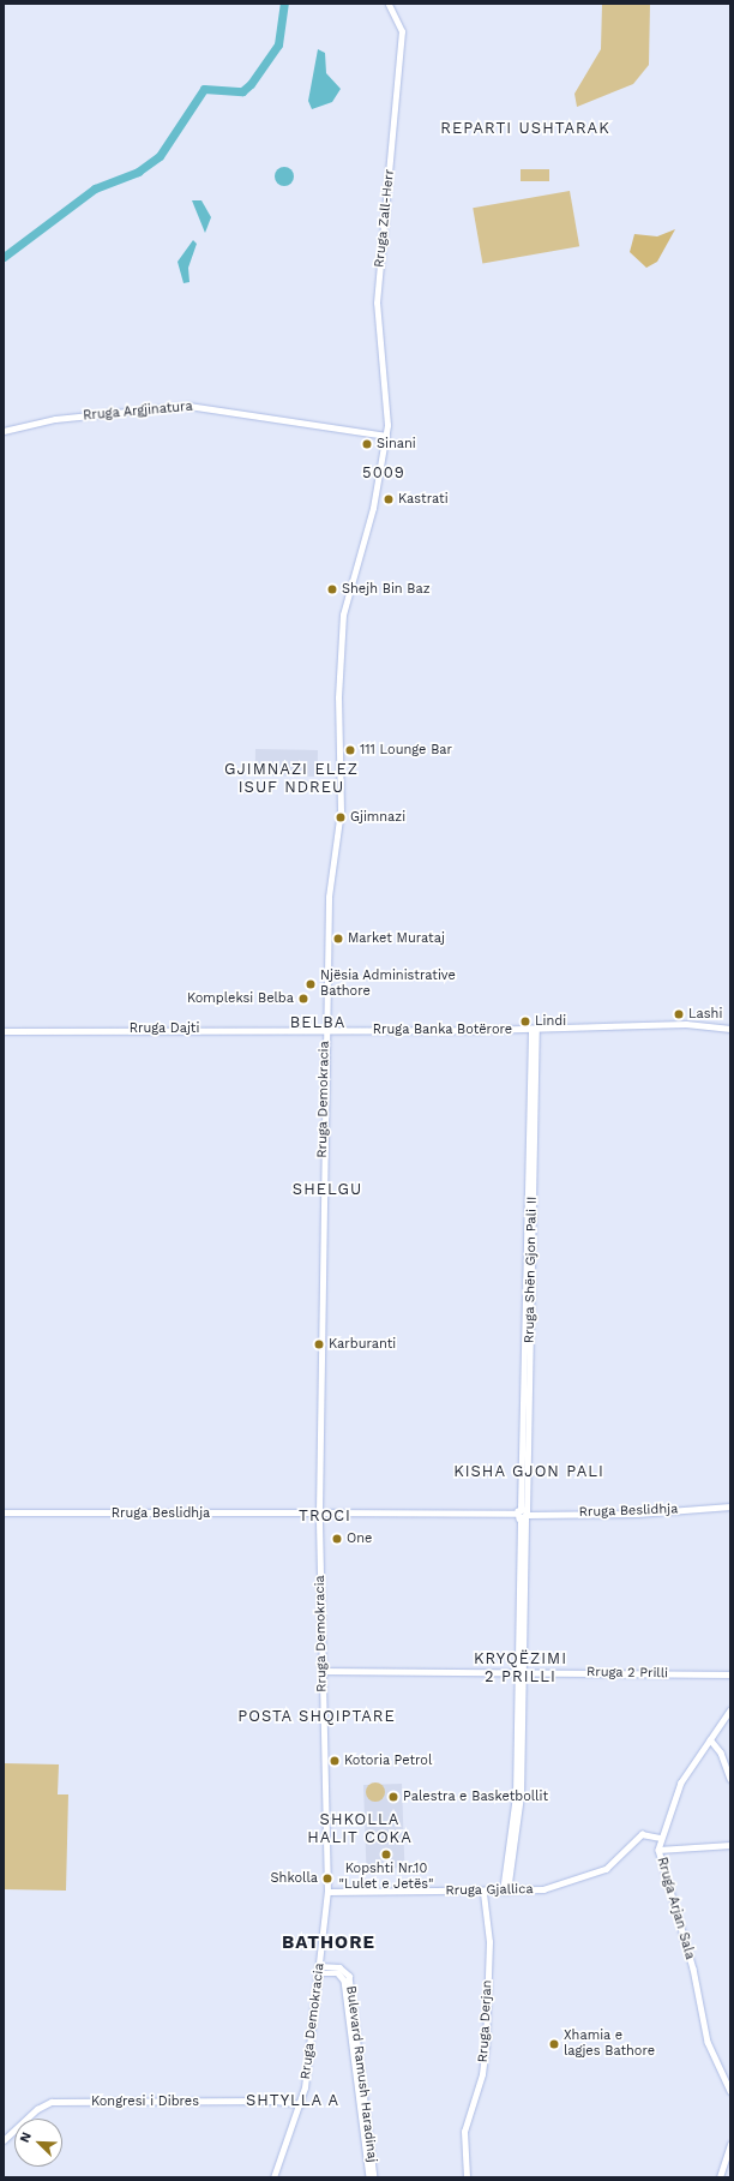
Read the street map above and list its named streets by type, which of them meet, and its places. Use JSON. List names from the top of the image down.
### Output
{
  "streets": {
    "main road": ["Rruga Zall-Herr", "Rruga Demokracia", "Rruga Beslidhja"],
    "street": [
      "Rruga Argjinatura",
      "Rruga Dajti",
      "Rruga Banka Botërore",
      "Rruga Shën Gjon Pali II",
      "Rruga 2 Prilli",
      "Rruga Gjallica",
      "Rruga Arjan Sala",
      "Rruga Derjan",
      "Bulevard Ramush Haradinaj",
      "Kongresi i Dibres"
    ]
  },
  "crossings": [
    ["Rruga Zall-Herr", "Rruga Argjinatura"],
    ["Rruga Zall-Herr", "Rruga Demokracia"],
    ["Rruga Argjinatura", "Rruga Demokracia"],
    ["Rruga Dajti", "Rruga Banka Botërore"],
    ["Rruga Dajti", "Rruga Demokracia"],
    ["Rruga Banka Botërore", "Rruga Demokracia"],
    ["Rruga Banka Botërore", "Rruga Shën Gjon Pali II"],
    ["Rruga Demokracia", "Rruga Beslidhja"],
    ["Rruga Demokracia", "Rruga 2 Prilli"],
    ["Rruga Demokracia", "Rruga Gjallica"],
    ["Rruga Demokracia", "Bulevard Ramush Haradinaj"],
    ["Rruga Demokracia", "Kongresi i Dibres"],
    ["Rruga Shën Gjon Pali II", "Rruga Beslidhja"],
    ["Rruga Shën Gjon Pali II", "Rruga 2 Prilli"],
    ["Rruga Shën Gjon Pali II", "Rruga Gjallica"],
    ["Rruga Gjallica", "Rruga Arjan Sala"],
    ["Rruga Gjallica", "Rruga Derjan"]
  ],
  "districts": [
    "REPARTI USHTARAK",
    "5009",
    "GJIMNAZI ELEZ ISUF NDREU",
    "BELBA",
    "SHELGU",
    "KISHA GJON PALI",
    "TROCI",
    "KRYQËZIMI 2 PRILLI",
    "POSTA SHQIPTARE",
    "SHKOLLA HALIT COKA",
    "BATHORE",
    "SHTYLLA A"
  ],
  "places": [
    "Sinani",
    "Kastrati",
    "Shejh Bin Baz",
    "111 Lounge Bar",
    "Gjimnazi",
    "Market Murataj",
    "Njësia Administrative Bathore",
    "Kompleksi Belba",
    "Lashi",
    "Lindi",
    "Karburanti",
    "One",
    "Kotoria Petrol",
    "Palestra e Basketbollit",
    "Kopshti Nr.10 \"Lulet e Jetës\"",
    "Shkolla",
    "Xhamia e lagjes Bathore"
  ],
  "north": "top left"
}
